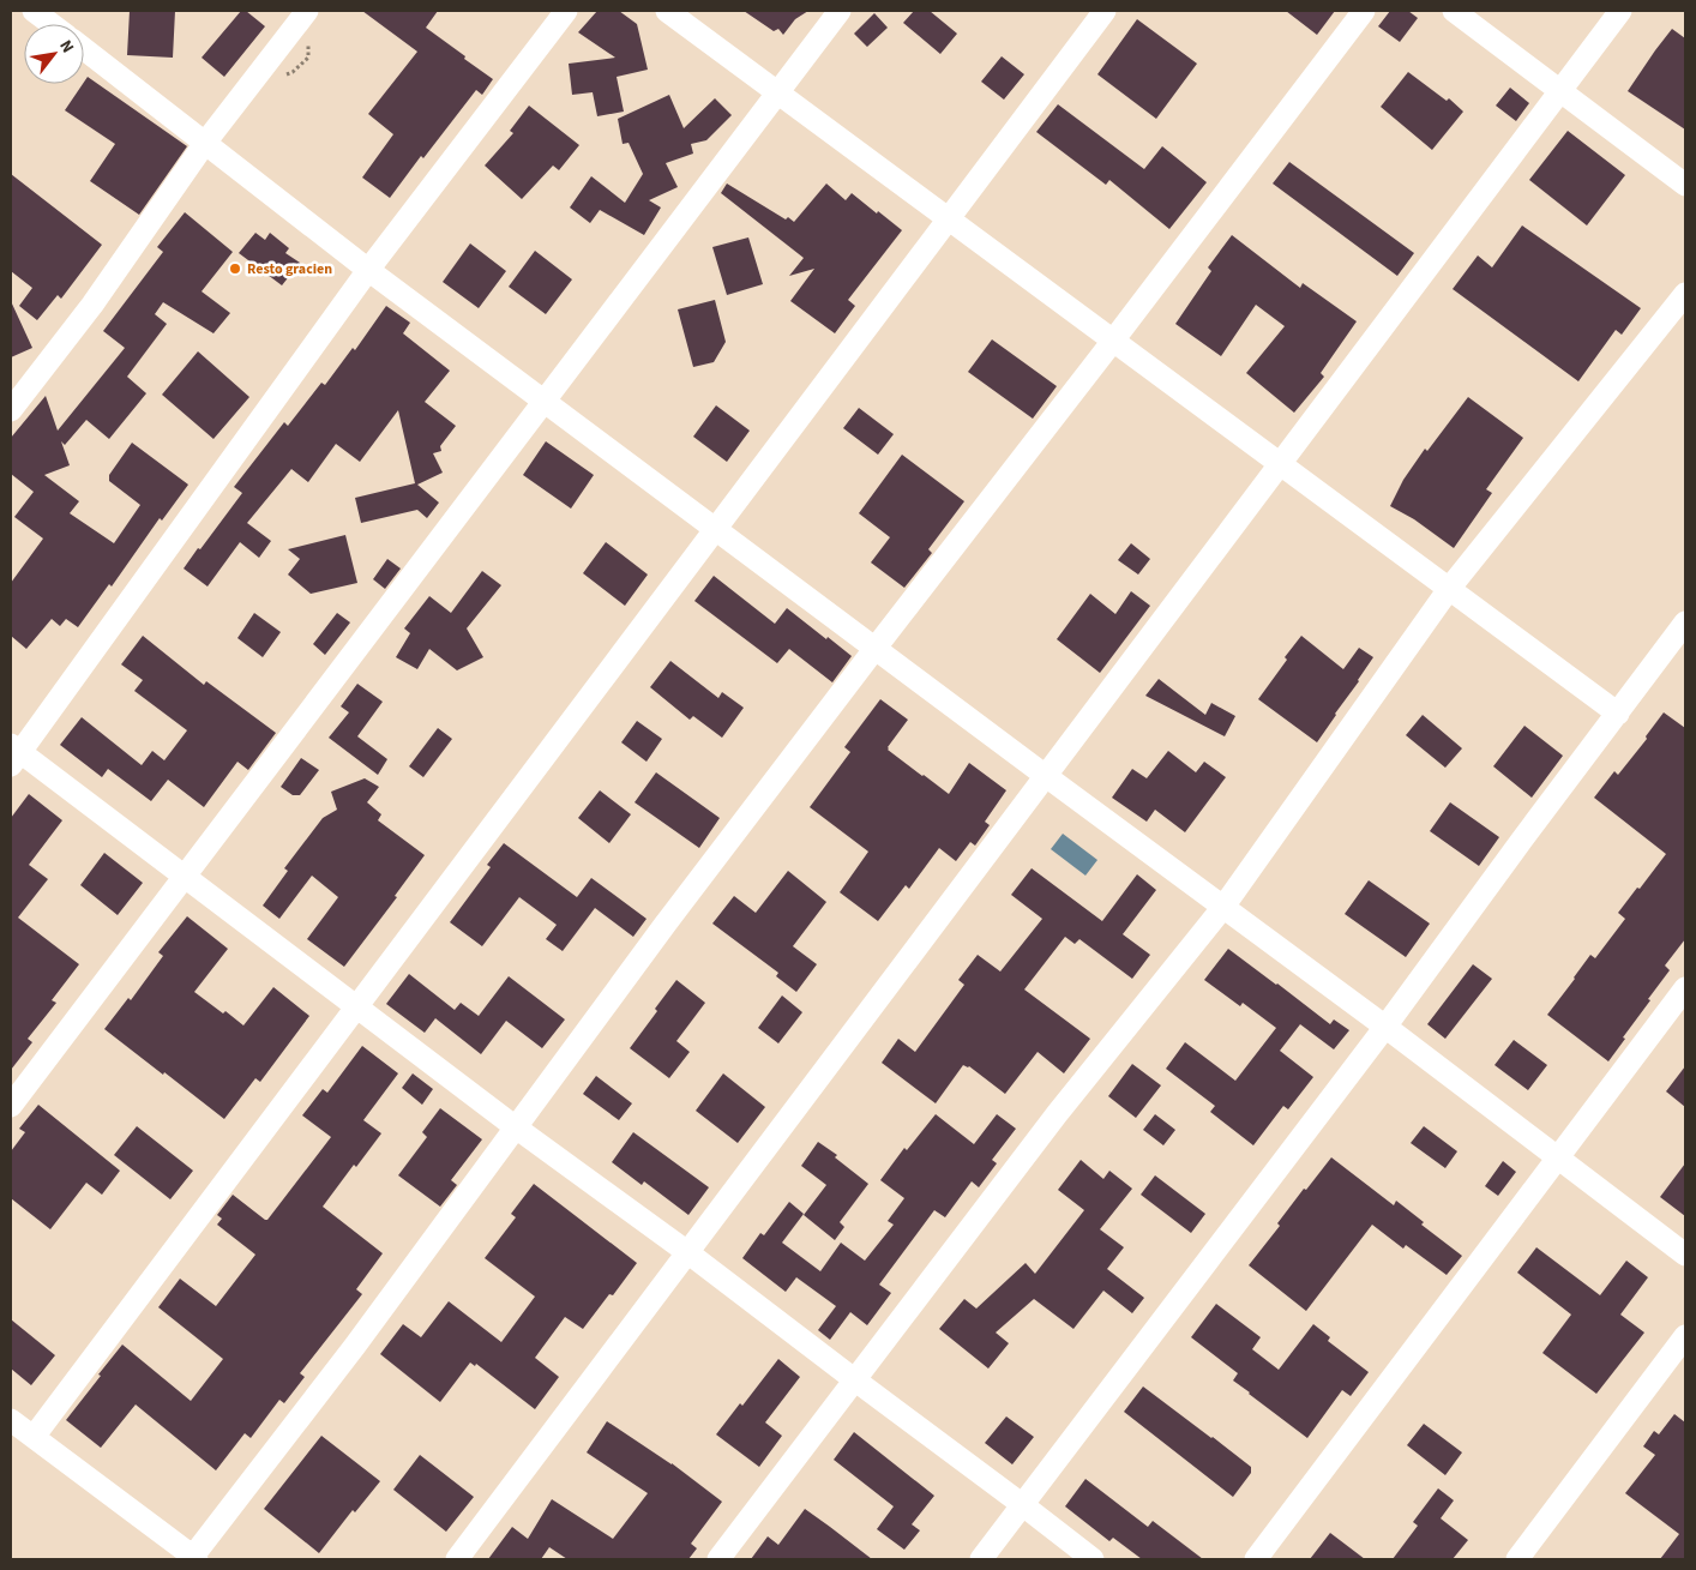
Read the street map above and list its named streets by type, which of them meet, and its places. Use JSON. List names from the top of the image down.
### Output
{
  "places": ["Resto gracien"],
  "north": "top right"
}
